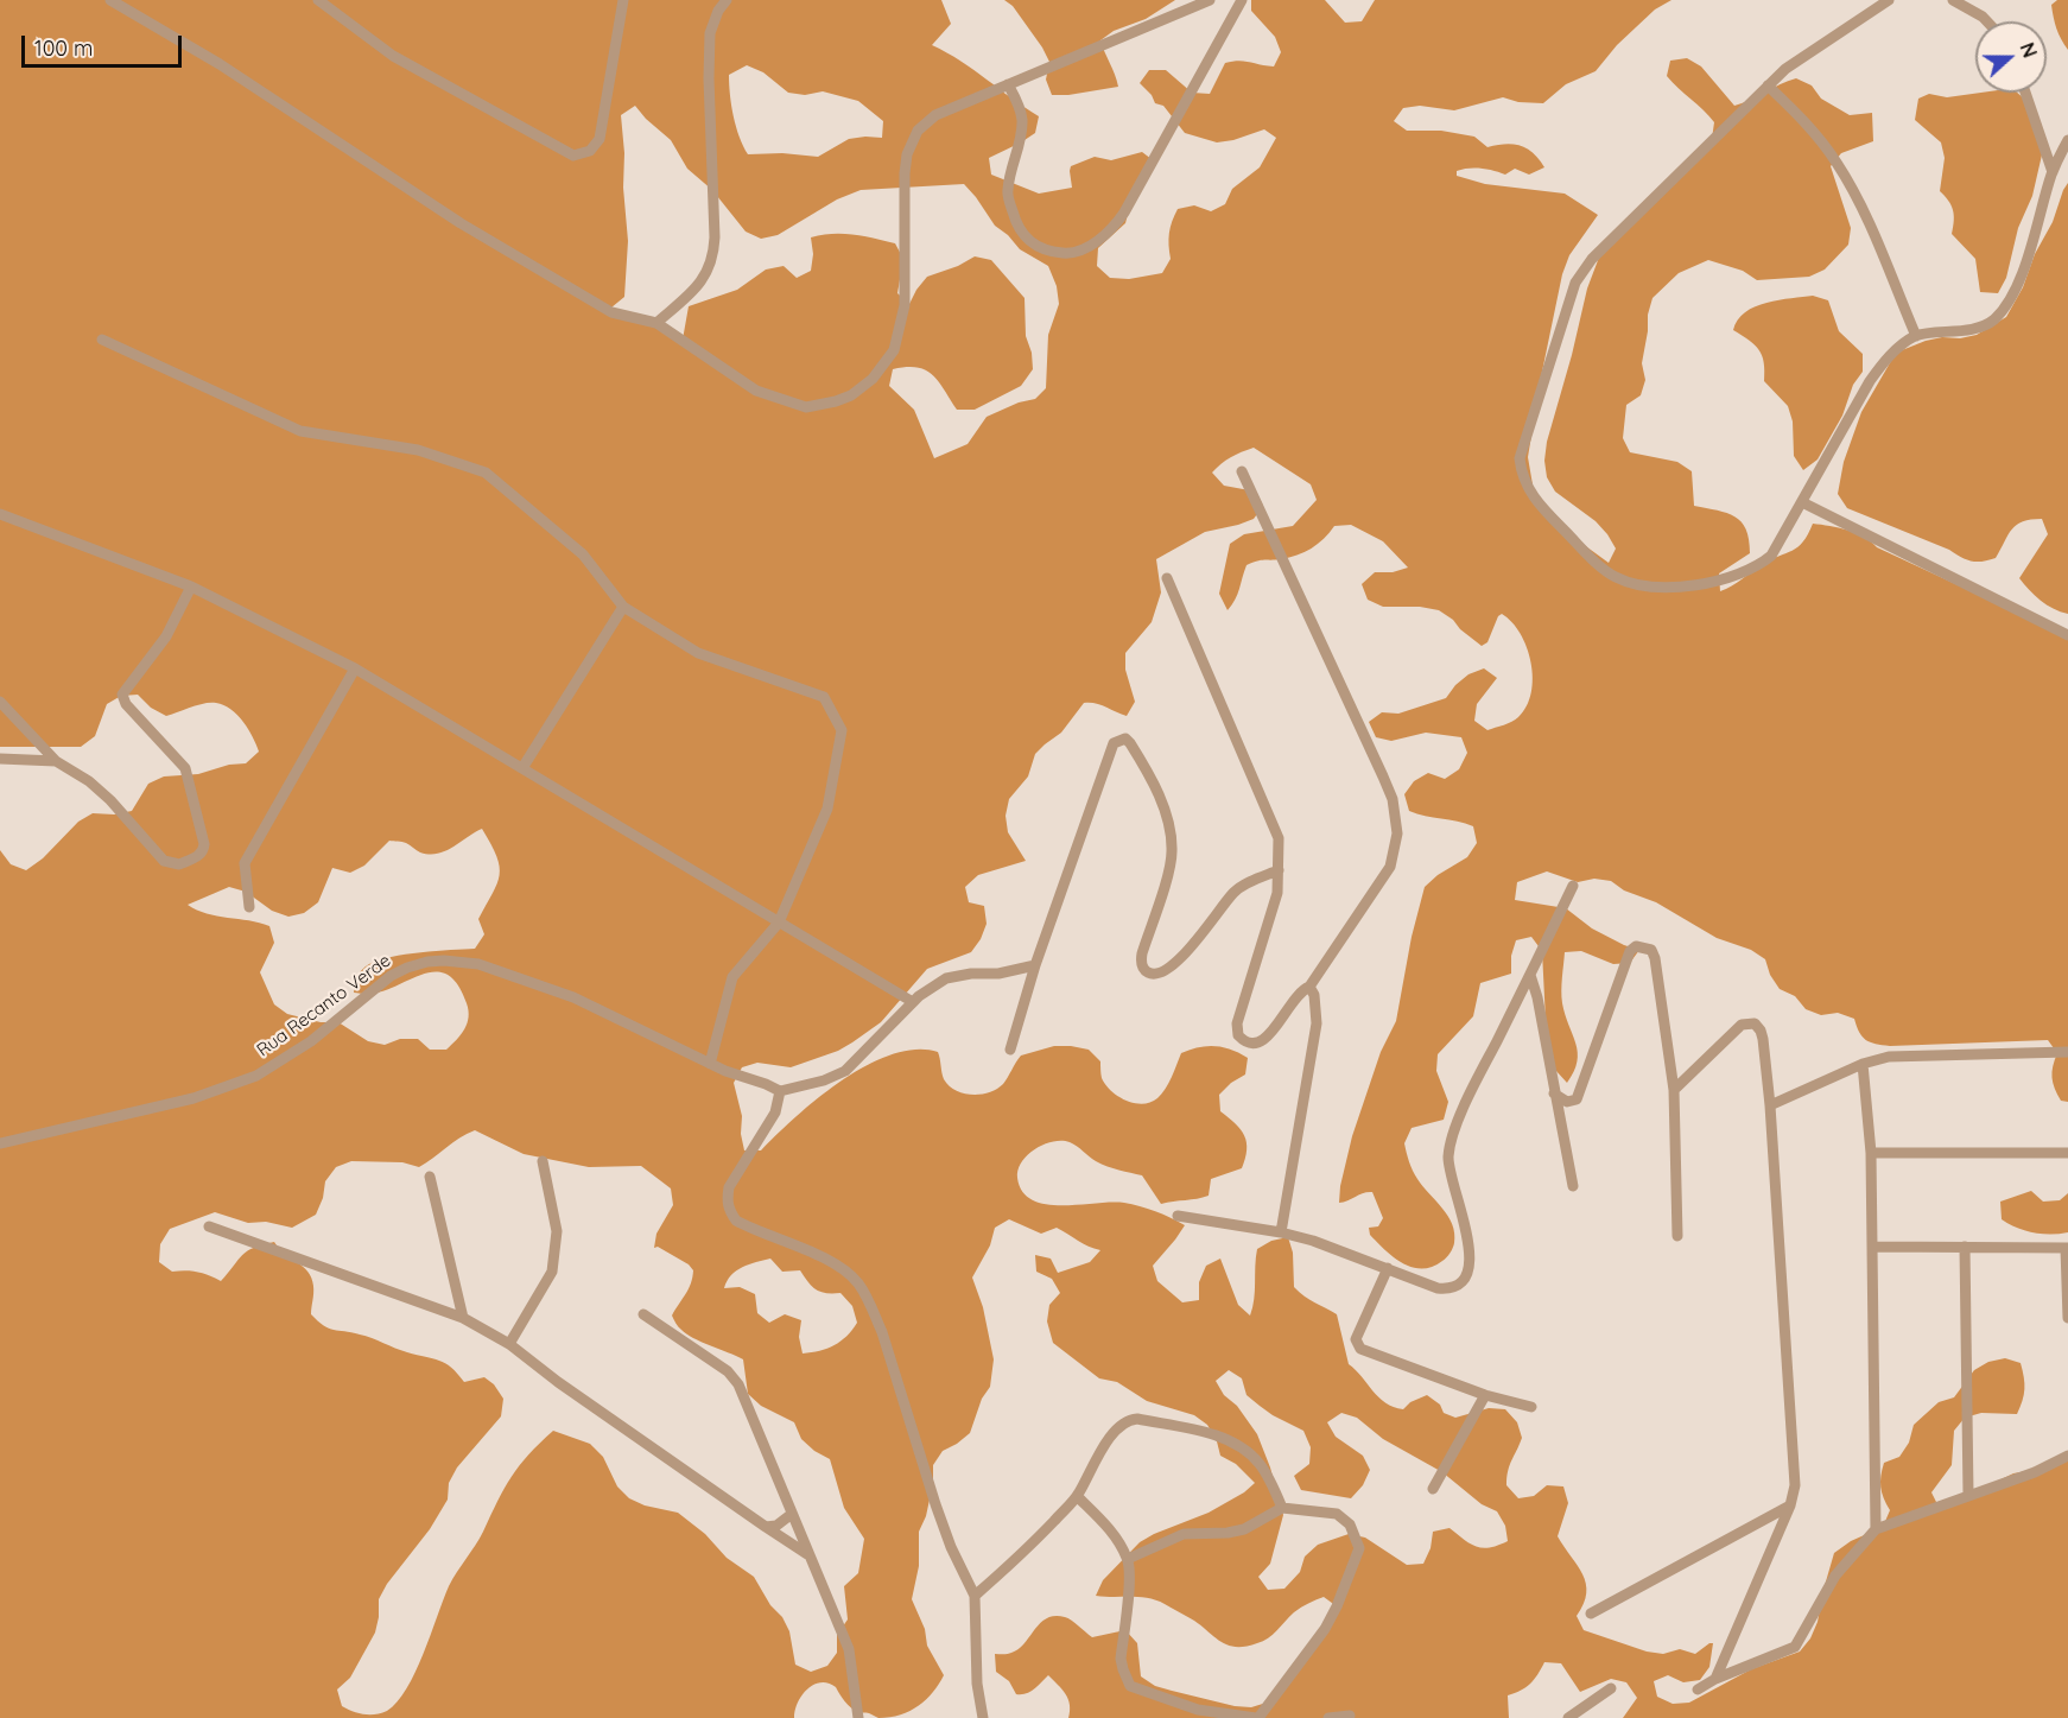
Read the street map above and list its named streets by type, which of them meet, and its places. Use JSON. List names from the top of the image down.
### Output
{
  "streets": {
    "street": ["Rua Recanto Verde"]
  },
  "scale_bar": "100 m",
  "north": "right"
}
